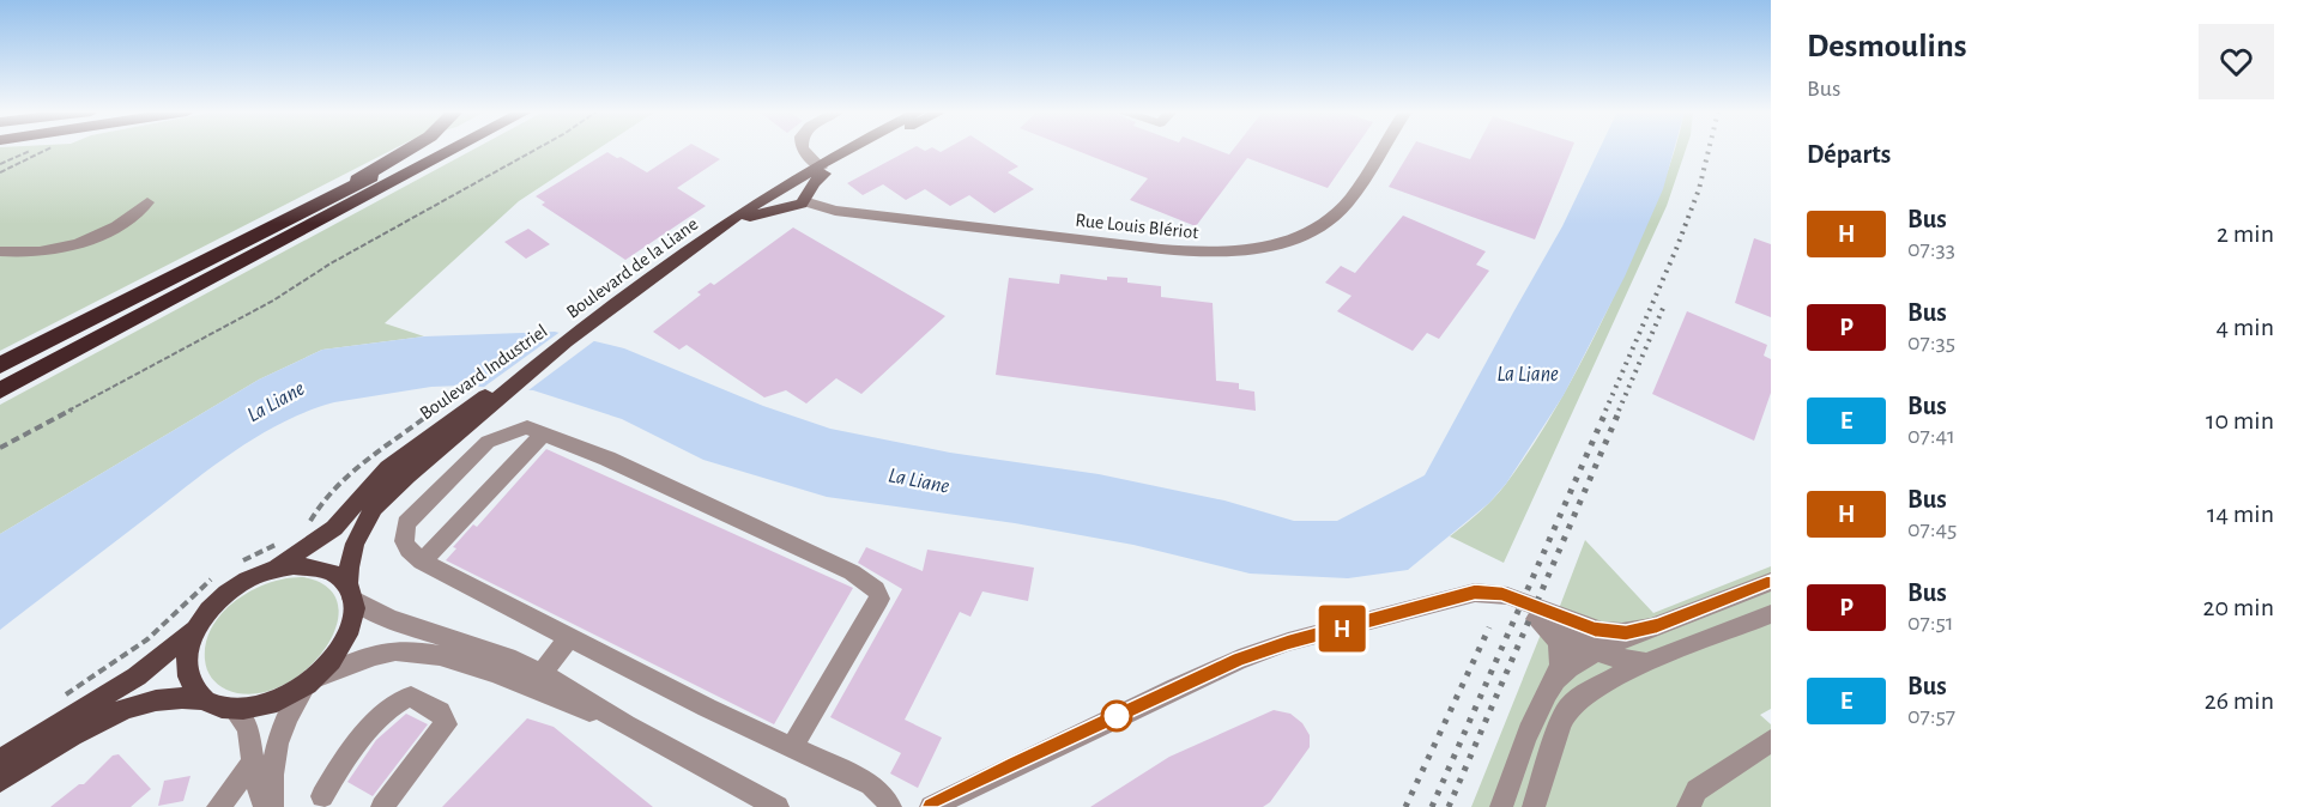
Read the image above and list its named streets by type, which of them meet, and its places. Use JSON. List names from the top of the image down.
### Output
{
  "streets": {
    "main road": ["Boulevard de la Liane", "Boulevard Industriel"],
    "street": ["Rue Louis Blériot"]
  },
  "crossings": [
    ["Rue Louis Blériot", "Boulevard de la Liane"],
    ["Boulevard de la Liane", "Boulevard Industriel"]
  ],
  "water": ["La Liane"],
  "lines": ["bus line H"],
  "page": {
    "on_map": "H",
    "heading": [
      ["Desmoulins", "Bus"],
      "Départs"
    ],
    "list": [
      {
        "mark": "H",
        "name": "Bus",
        "note": "07:33",
        "value": "2 min"
      },
      {
        "mark": "P",
        "name": "Bus",
        "note": "07:35",
        "value": "4 min"
      },
      {
        "mark": "E",
        "name": "Bus",
        "note": "07:41",
        "value": "10 min"
      },
      {
        "mark": "H",
        "name": "Bus",
        "note": "07:45",
        "value": "14 min"
      },
      {
        "mark": "P",
        "name": "Bus",
        "note": "07:51",
        "value": "20 min"
      },
      {
        "mark": "E",
        "name": "Bus",
        "note": "07:57",
        "value": "26 min"
      }
    ]
  }
}
